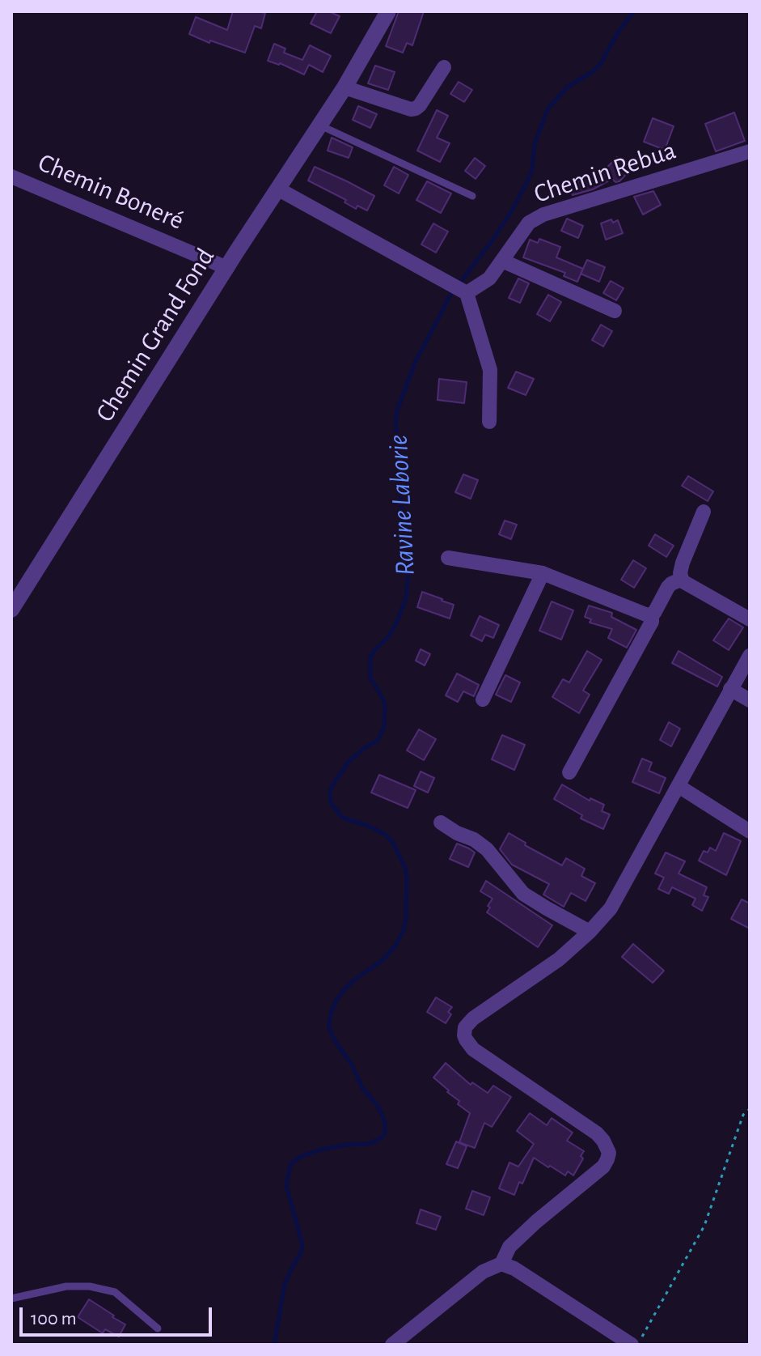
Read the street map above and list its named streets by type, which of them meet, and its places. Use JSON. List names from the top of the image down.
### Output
{
  "streets": {
    "street": ["Chemin Rebua", "Chemin Boneré", "Chemin Grand Fond"]
  },
  "crossings": [
    ["Chemin Boneré", "Chemin Grand Fond"]
  ],
  "water": ["Ravine Laborie"],
  "scale_bar": "100 m"
}
